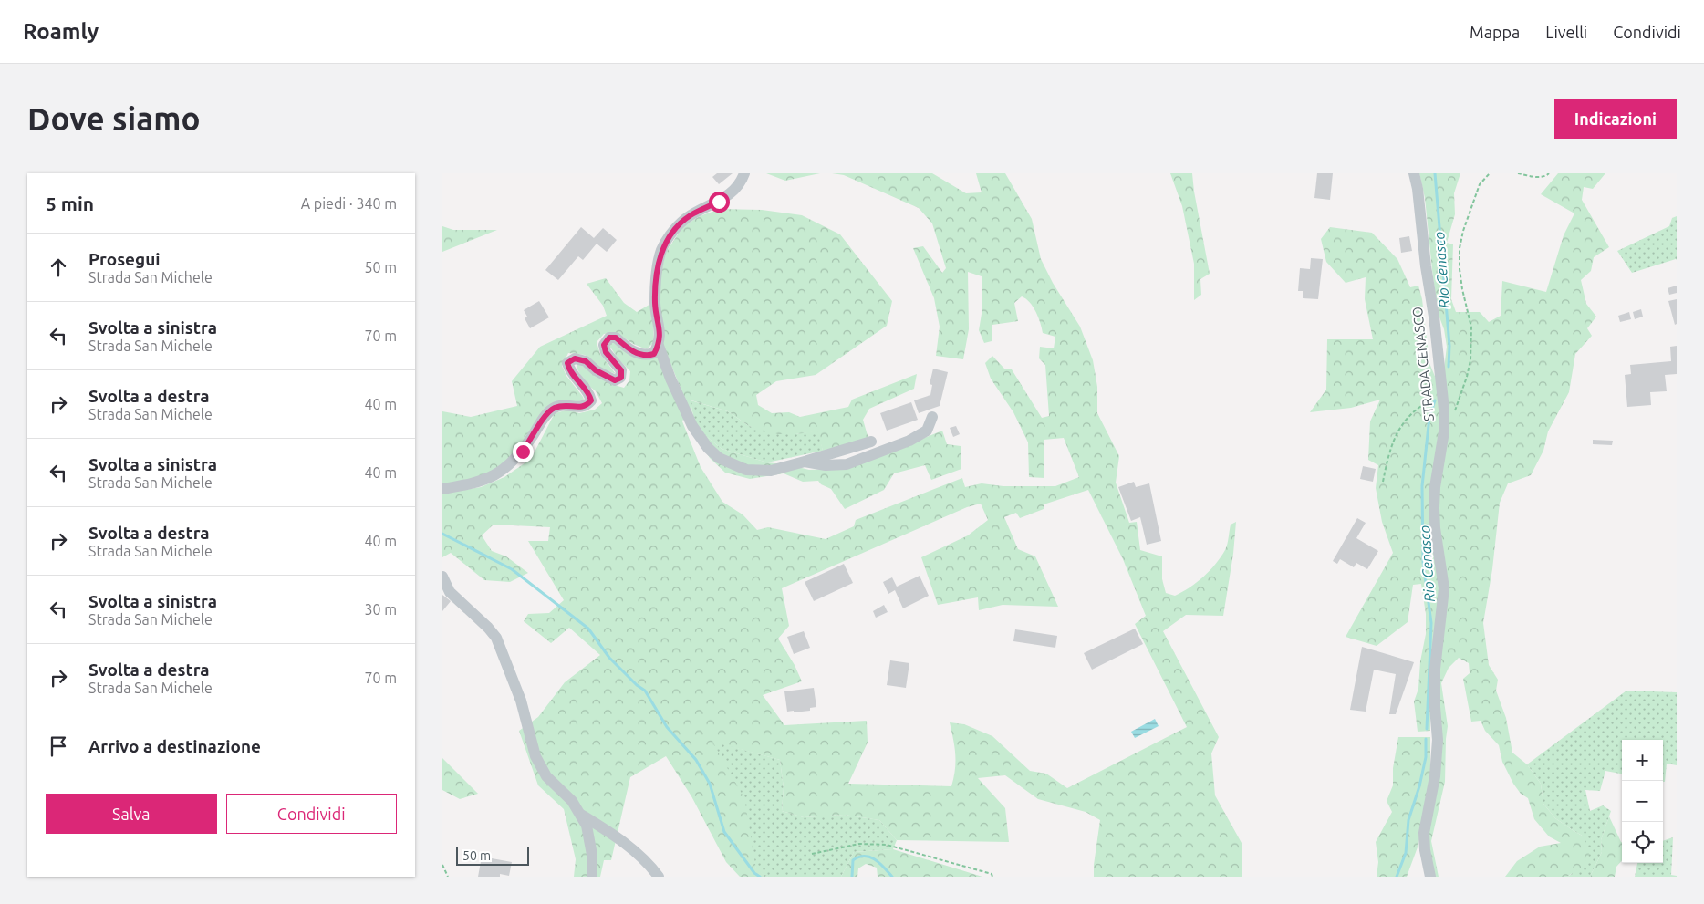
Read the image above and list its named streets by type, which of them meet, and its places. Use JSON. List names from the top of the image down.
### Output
{
  "streets": {
    "street": ["STRADA CENASCO"]
  },
  "water": ["RIo Cenasco", "Rio Cenasco"],
  "scale_bar": "50 m",
  "page": {
    "header": "Roamly",
    "nav": ["Mappa", "Livelli", "Condividi"],
    "buttons": [
      "Indicazioni",
      ["Salva", "Condividi"]
    ],
    "title": "Dove siamo",
    "heading": ["5 min", "A piedi · 340 m"],
    "list": [
      ["Prosegui", "Strada San Michele", "50 m"],
      ["Svolta a sinistra", "Strada San Michele", "70 m"],
      ["Svolta a destra", "Strada San Michele", "40 m"],
      ["Svolta a sinistra", "Strada San Michele", "40 m"],
      ["Svolta a destra", "Strada San Michele", "40 m"],
      ["Svolta a sinistra", "Strada San Michele", "30 m"],
      ["Svolta a destra", "Strada San Michele", "70 m"],
      "Arrivo a destinazione"
    ],
    "map_buttons": ["+", "−"],
    "scale": "50 m"
  }
}
